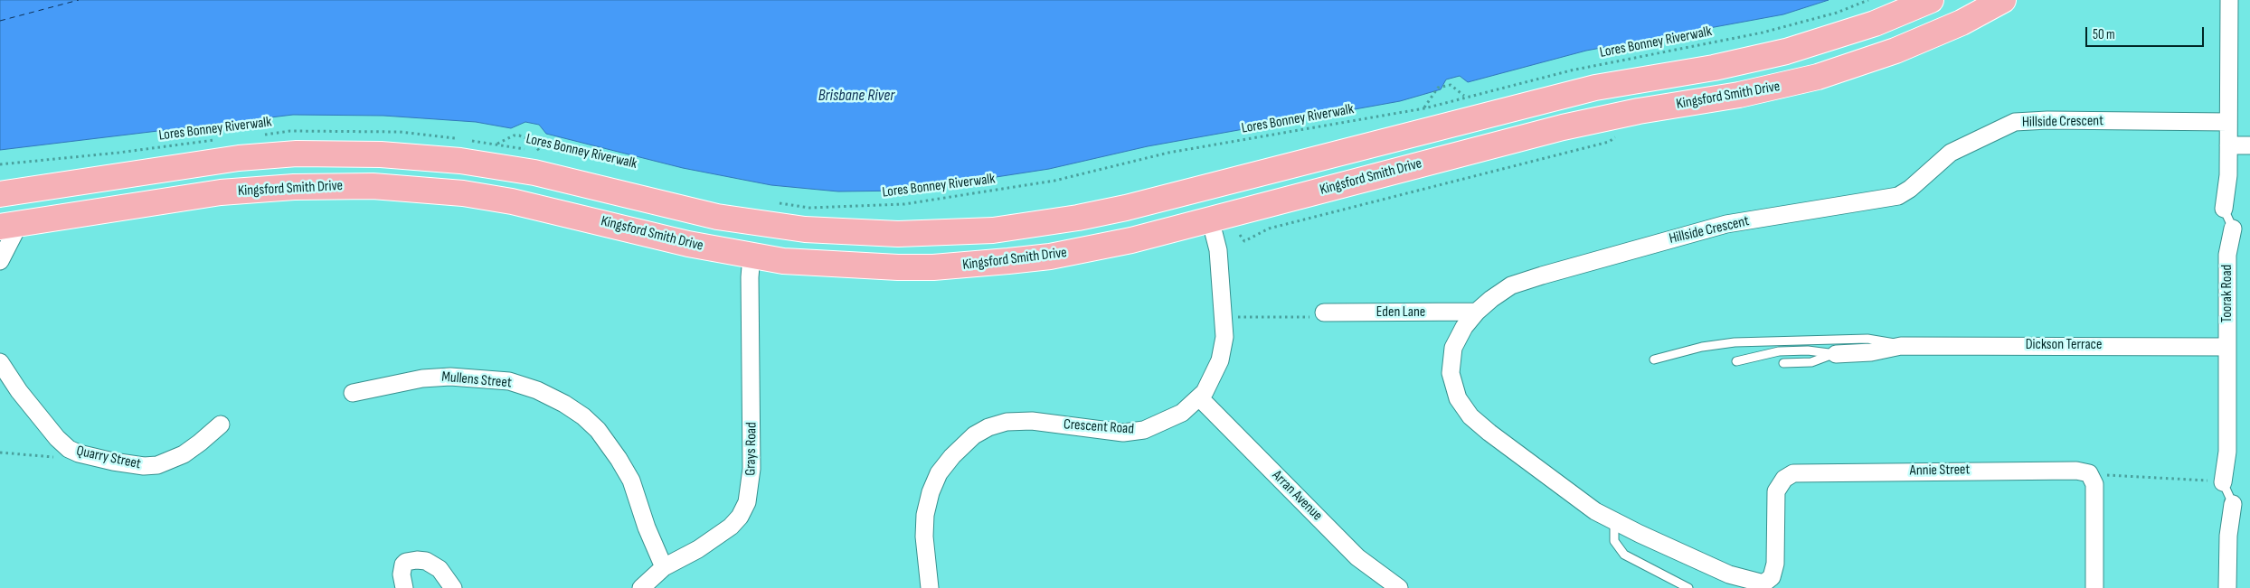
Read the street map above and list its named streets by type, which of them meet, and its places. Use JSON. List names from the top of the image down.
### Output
{
  "streets": {
    "highway": ["Kingsford Smith Drive"],
    "street": [
      "Hillside Crescent",
      "Toorak Road",
      "Eden Lane",
      "Dickson Terrace",
      "Mullens Street",
      "Crescent Road",
      "Grays Road",
      "Quarry Street",
      "Annie Street",
      "Arran Avenue"
    ],
    "path": ["Lores Bonney Riverwalk"]
  },
  "crossings": [
    ["Kingsford Smith Drive", "Crescent Road"],
    ["Kingsford Smith Drive", "Grays Road"],
    ["Hillside Crescent", "Toorak Road"],
    ["Hillside Crescent", "Eden Lane"],
    ["Hillside Crescent", "Annie Street"],
    ["Toorak Road", "Dickson Terrace"],
    ["Mullens Street", "Grays Road"],
    ["Crescent Road", "Arran Avenue"]
  ],
  "water": ["Brisbane River"],
  "scale_bar": "50 m"
}
